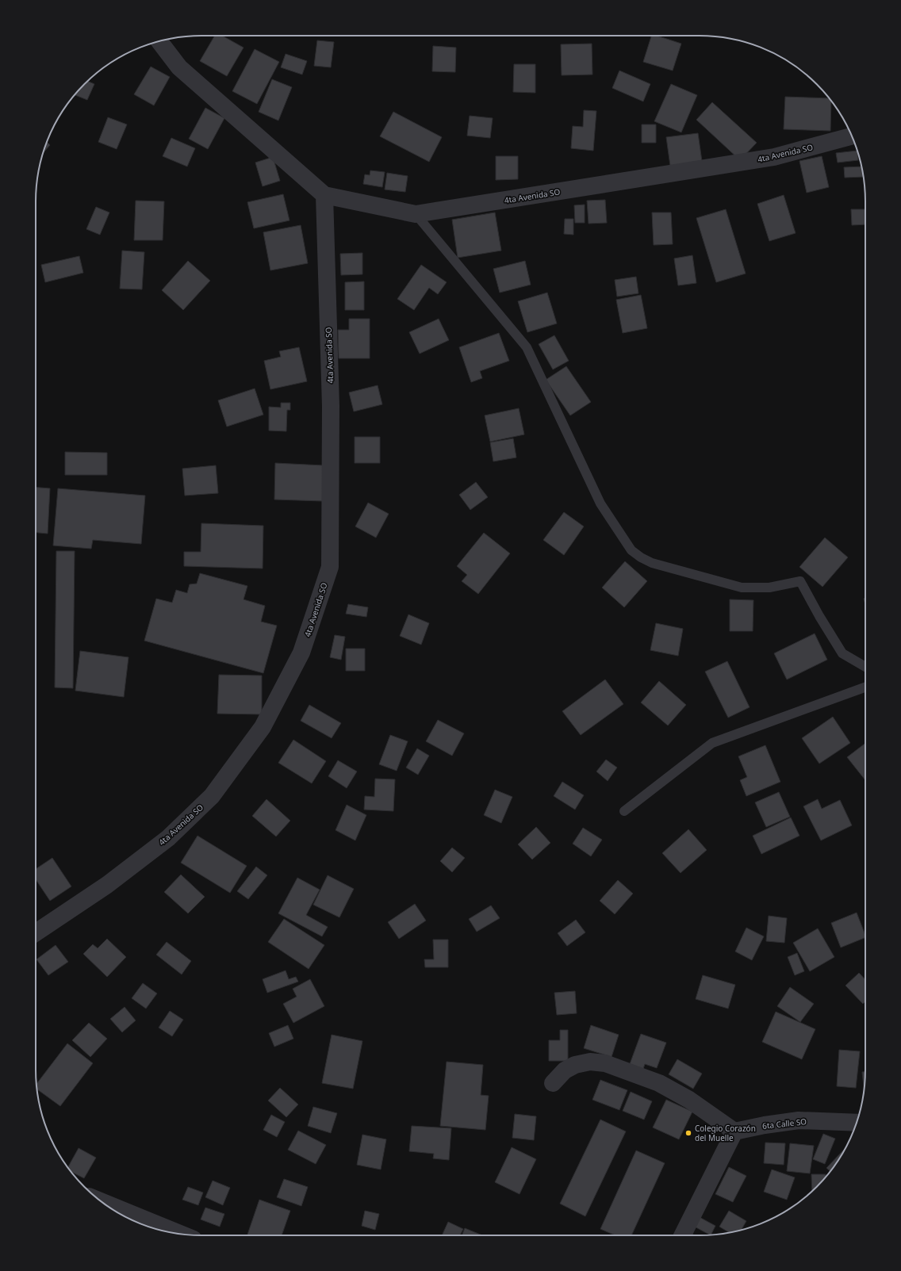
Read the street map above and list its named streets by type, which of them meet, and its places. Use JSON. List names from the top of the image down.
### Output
{
  "streets": {
    "street": ["4ta Avenida SO", "6ta Calle SO"]
  },
  "places": ["Colegio Corazón del Muelle"]
}
